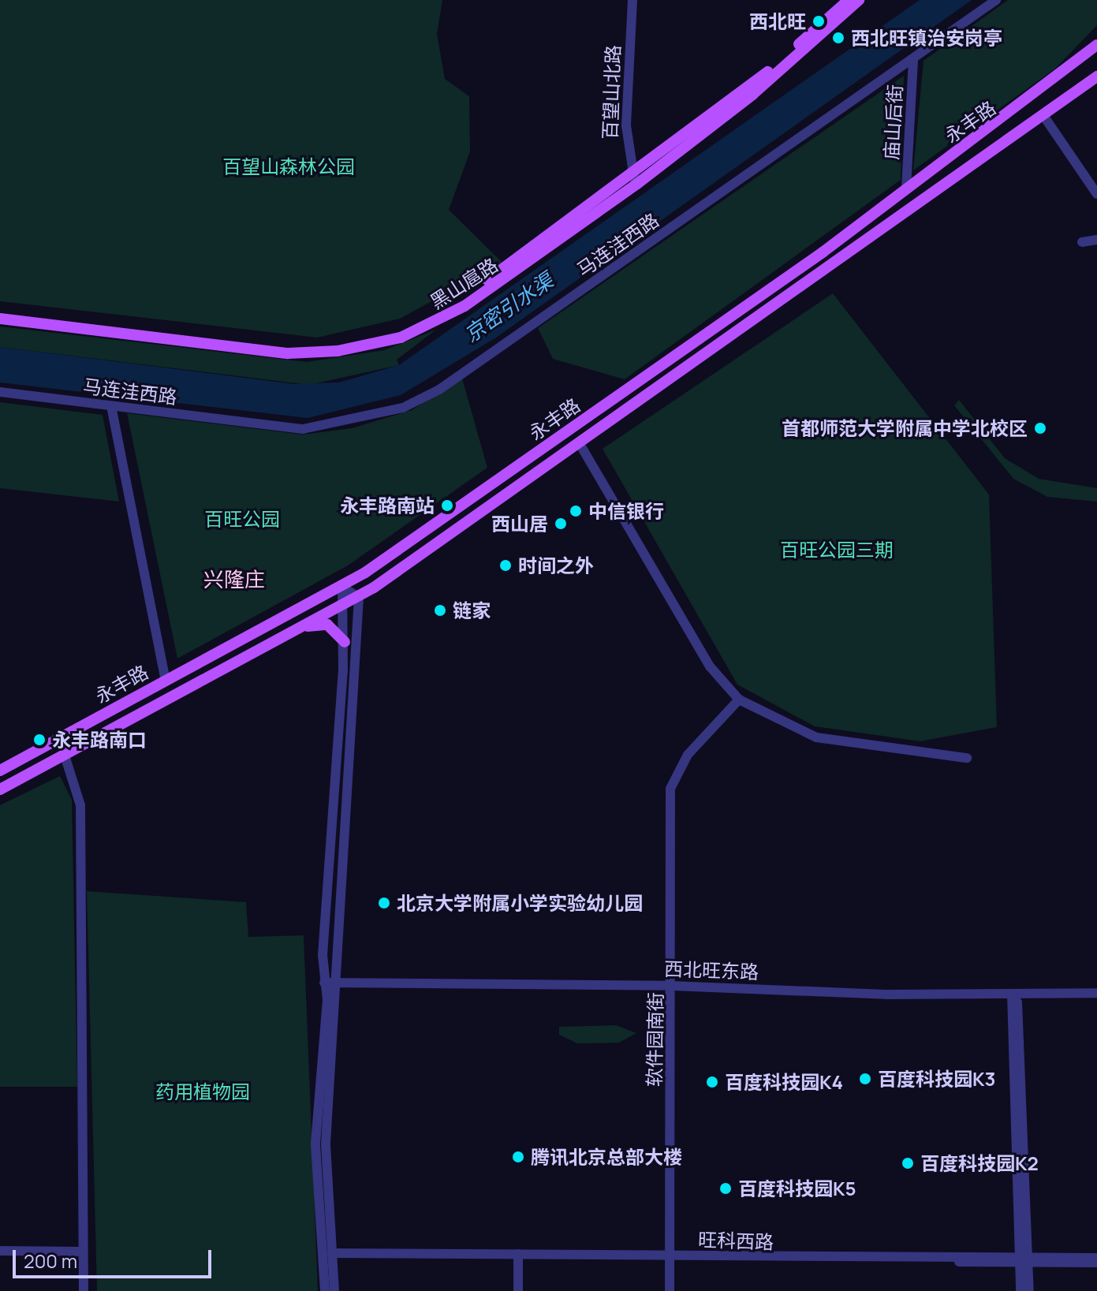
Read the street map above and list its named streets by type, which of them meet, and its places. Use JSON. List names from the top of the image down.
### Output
{
  "streets": {
    "main road": ["永丰路", "黑山扈路"],
    "street": [
      "百望山北路",
      "庙山后街",
      "马连洼西路",
      "西北旺东路",
      "软件园南街",
      "旺科西路"
    ]
  },
  "crossings": [
    ["百望山北路", "黑山扈路"],
    ["永丰路", "庙山后街"],
    ["庙山后街", "马连洼西路"],
    ["西北旺东路", "软件园南街"],
    ["软件园南街", "旺科西路"]
  ],
  "districts": ["兴隆庄"],
  "water": ["京密引水渠"],
  "parks": [
    "百望山森林公园",
    "百旺公园",
    "百旺公园三期",
    "药用植物园"
  ],
  "places": [
    "西北旺",
    "西北旺镇治安岗亭",
    "首都师范大学附属中学北校区",
    "永丰路南站",
    "中信银行",
    "西山居",
    "时间之外",
    "链家",
    "永丰路南口",
    "北京大学附属小学实验幼儿园",
    "百度科技园K3",
    "百度科技园K4",
    "腾讯北京总部大楼",
    "百度科技园K2",
    "百度科技园K5"
  ],
  "scale_bar": "200 m"
}
